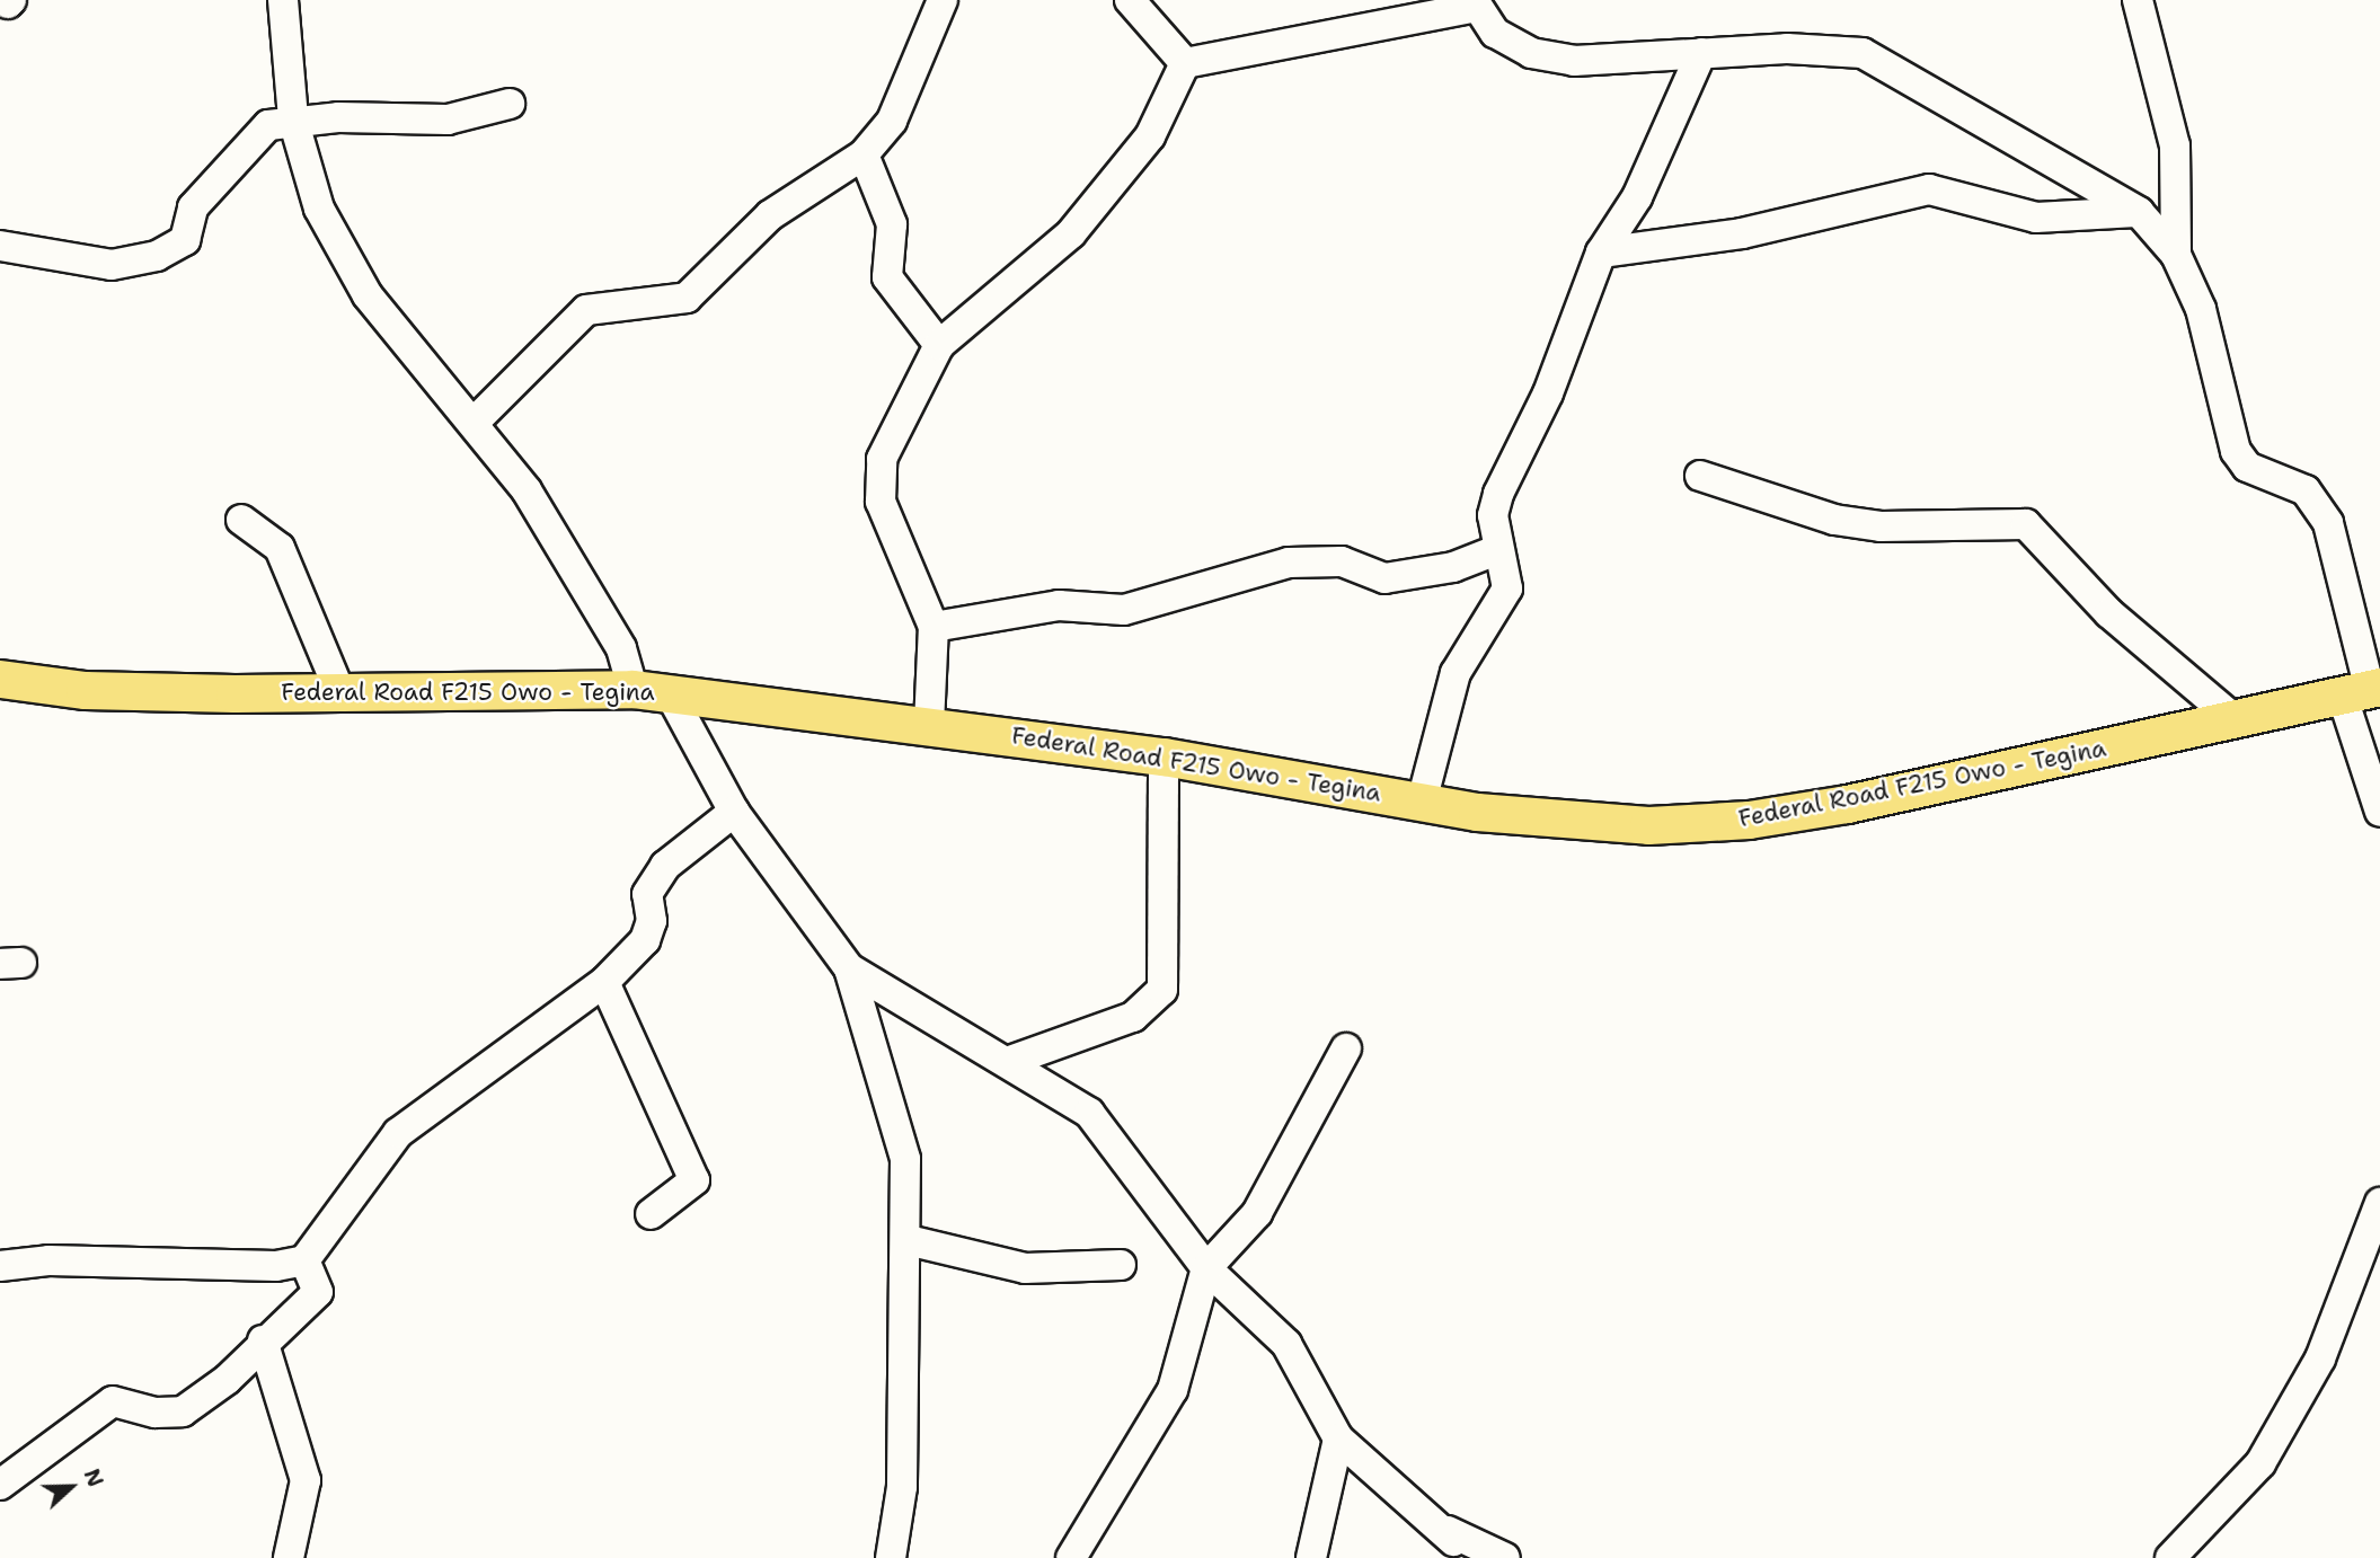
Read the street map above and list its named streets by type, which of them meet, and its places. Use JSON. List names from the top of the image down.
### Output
{
  "streets": {
    "main road": ["Federal Road F215 Owo - Tegina"]
  },
  "north": "right"
}
